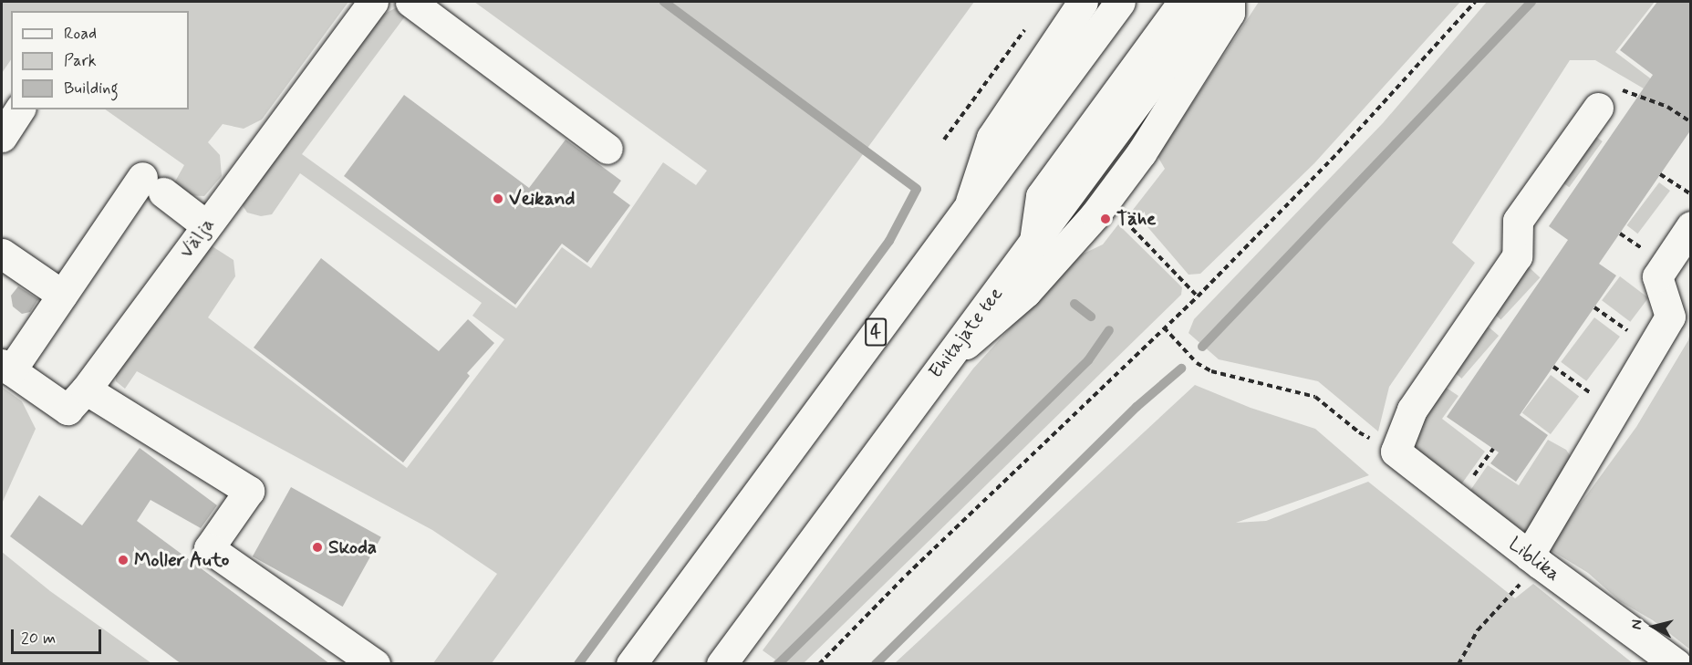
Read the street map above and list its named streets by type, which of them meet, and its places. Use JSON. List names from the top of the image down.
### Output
{
  "streets": {
    "main road": [
      "Välja",
      "4",
      "Ehitajate tee",
      "Liblika"
    ]
  },
  "places": [
    "Veikand",
    "Tähe",
    "Skoda",
    "Moller Auto"
  ],
  "legend": ["Road", "Park", "Building"],
  "scale_bar": "20 m",
  "north": "left"
}
